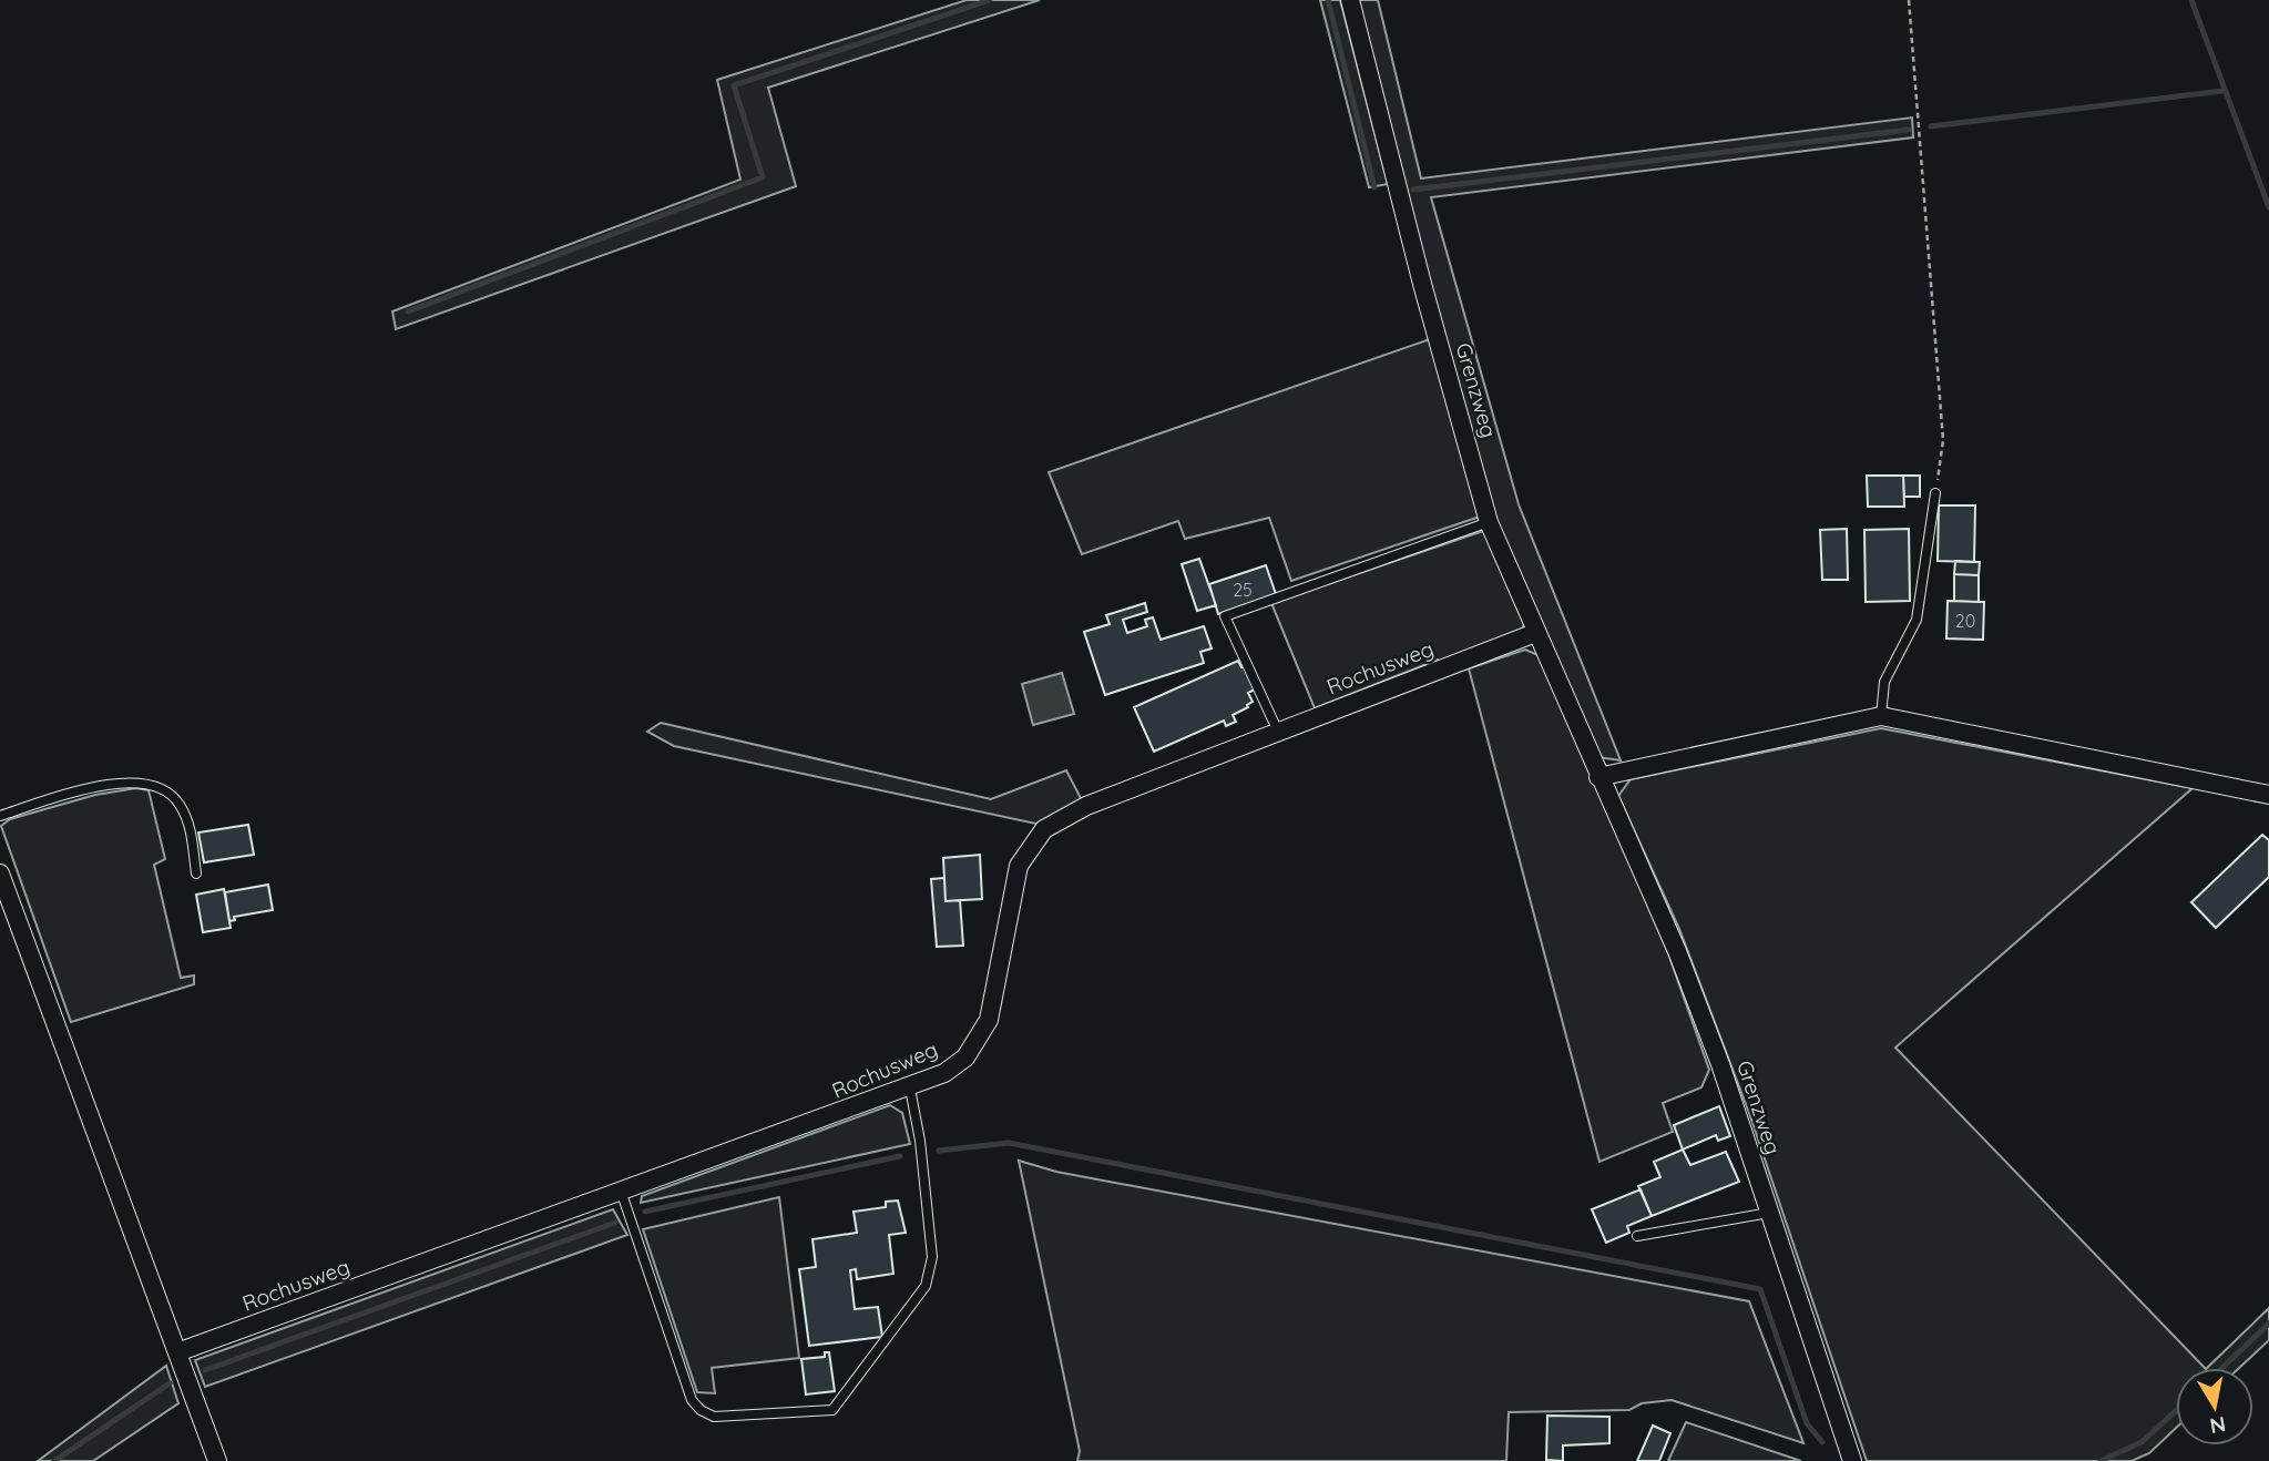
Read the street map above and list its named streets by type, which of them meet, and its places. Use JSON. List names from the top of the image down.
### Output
{
  "streets": {
    "street": ["Grenzweg", "Rochusweg"]
  },
  "crossings": [
    ["Grenzweg", "Rochusweg"]
  ],
  "house_numbers": ["25", "20"],
  "north": "bottom"
}
